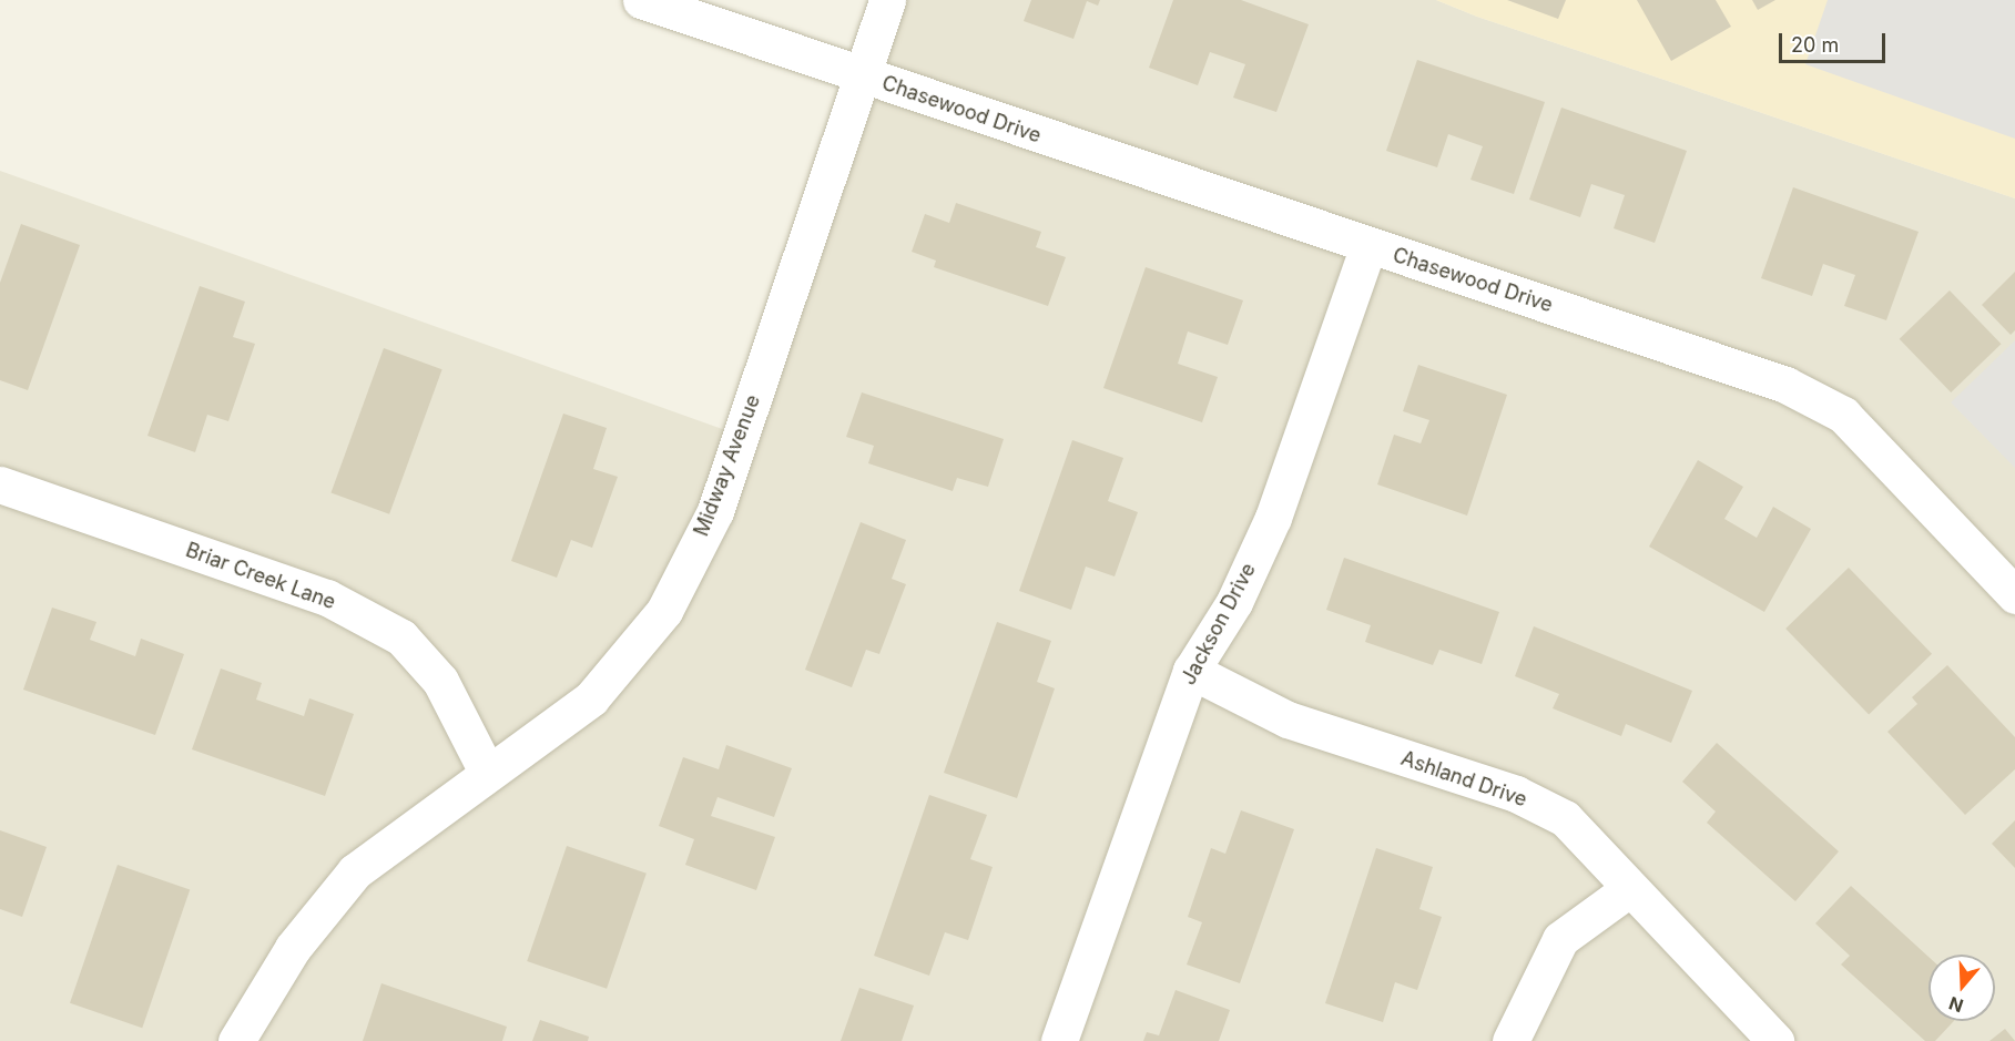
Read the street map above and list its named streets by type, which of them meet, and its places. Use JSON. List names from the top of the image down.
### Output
{
  "streets": {
    "street": [
      "Chasewood Drive",
      "Midway Avenue",
      "Briar Creek Lane",
      "Jackson Drive",
      "Ashland Drive"
    ]
  },
  "crossings": [
    ["Chasewood Drive", "Midway Avenue"],
    ["Chasewood Drive", "Jackson Drive"],
    ["Midway Avenue", "Briar Creek Lane"],
    ["Jackson Drive", "Ashland Drive"]
  ],
  "scale_bar": "20 m",
  "north": "bottom"
}
